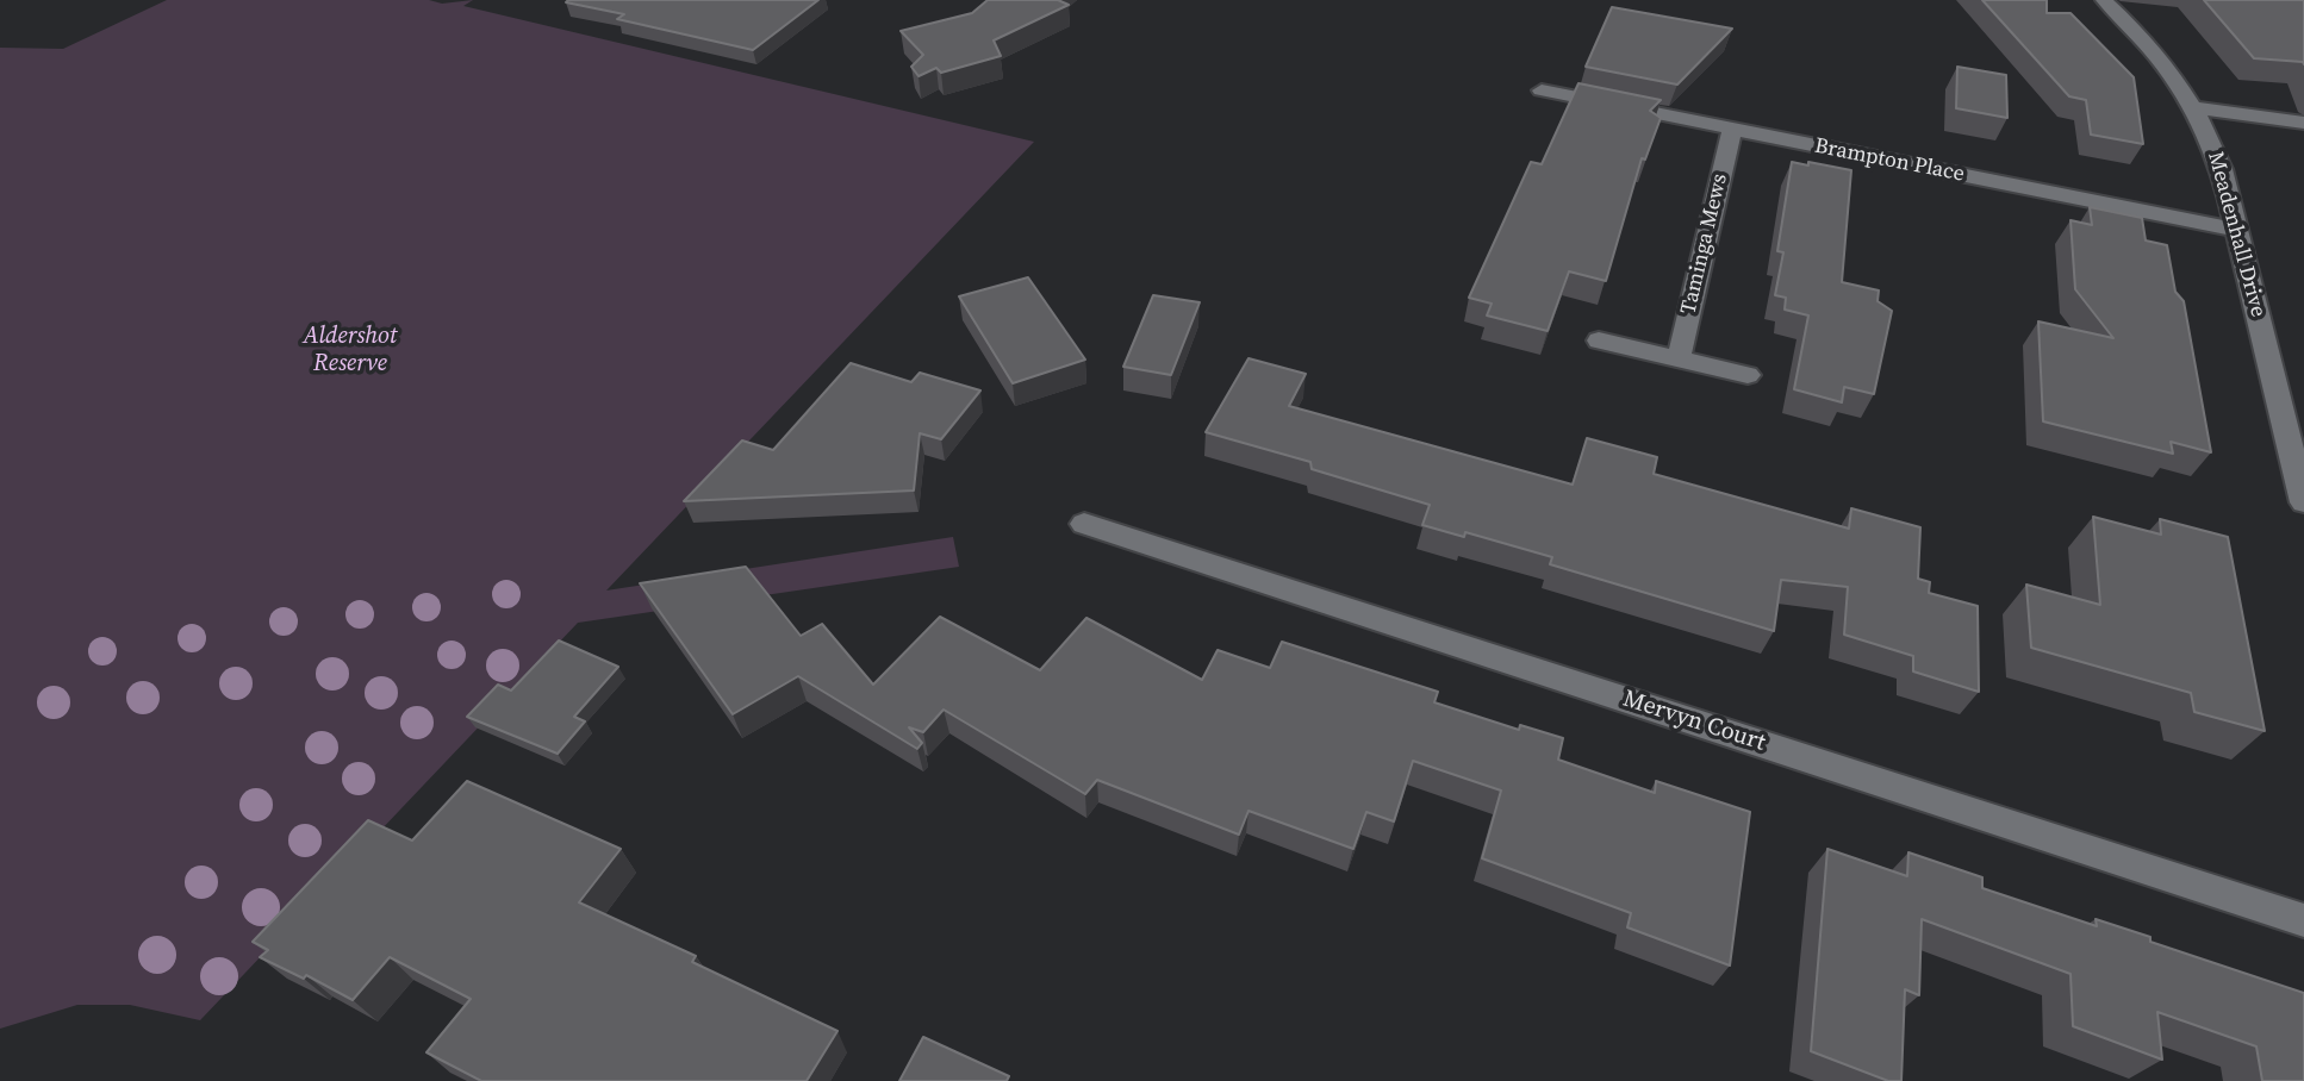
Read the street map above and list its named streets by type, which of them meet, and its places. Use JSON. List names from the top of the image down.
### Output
{
  "streets": {
    "street": [
      "Brampton Place",
      "Meadenhall Drive",
      "Taminga Mews",
      "Mervyn Court"
    ]
  },
  "crossings": [
    ["Brampton Place", "Meadenhall Drive"],
    ["Brampton Place", "Taminga Mews"]
  ],
  "parks": ["Aldershot Reserve"]
}
